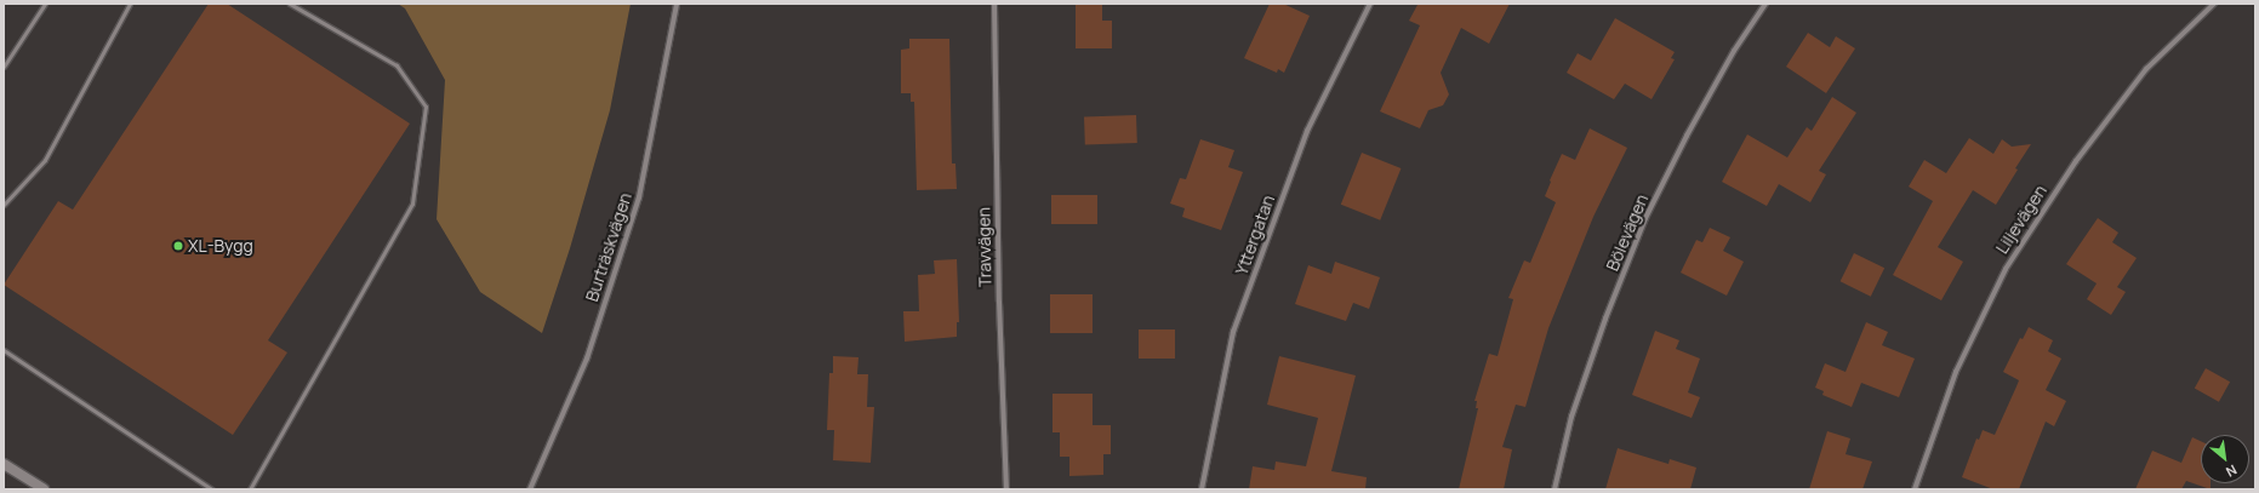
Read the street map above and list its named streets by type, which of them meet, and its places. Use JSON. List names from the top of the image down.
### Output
{
  "streets": {
    "street": [
      "Liljevägen",
      "Bölevägen",
      "Yttergatan",
      "Burträskvägen",
      "Travvägen"
    ]
  },
  "places": ["XL-Bygg"],
  "north": "bottom right"
}
